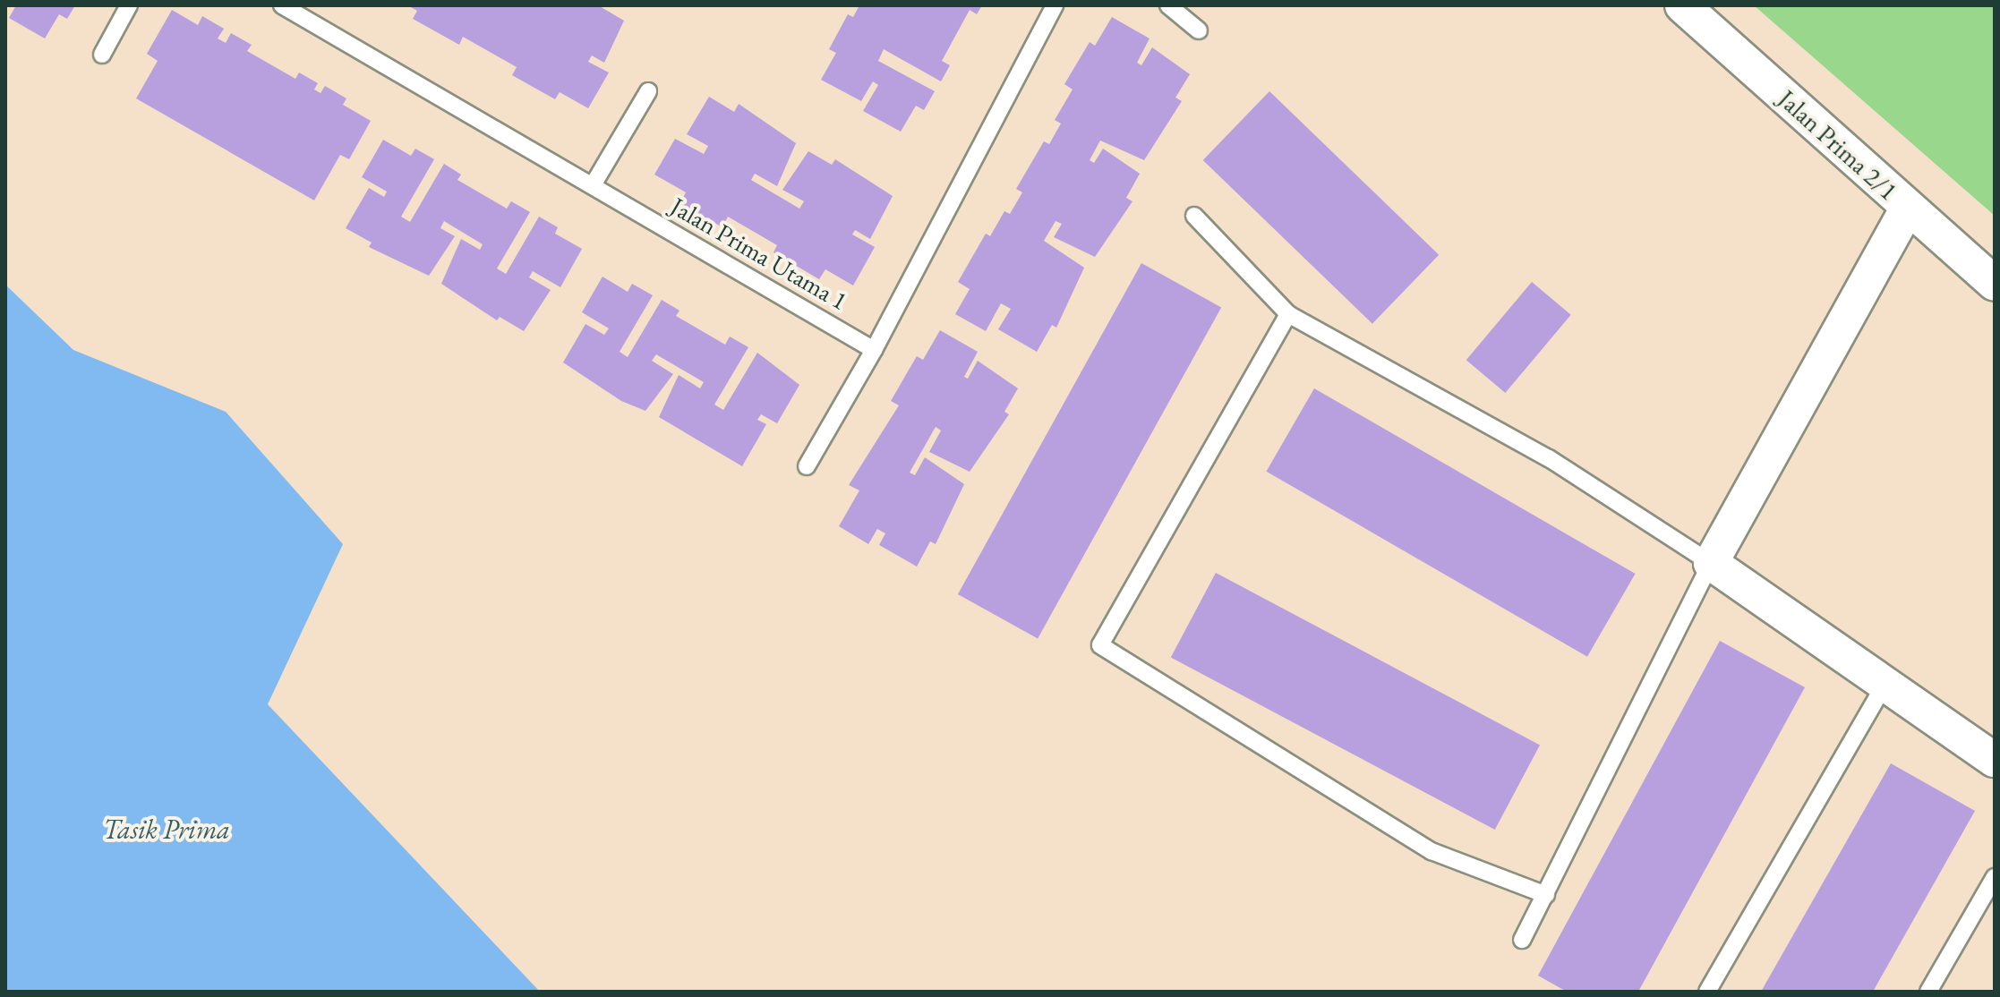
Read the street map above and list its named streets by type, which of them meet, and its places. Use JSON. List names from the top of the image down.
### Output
{
  "streets": {
    "street": ["Jalan Prima 2/1"],
    "lane": ["Jalan Prima Utama 1"]
  },
  "water": ["Tasik Prima"]
}
